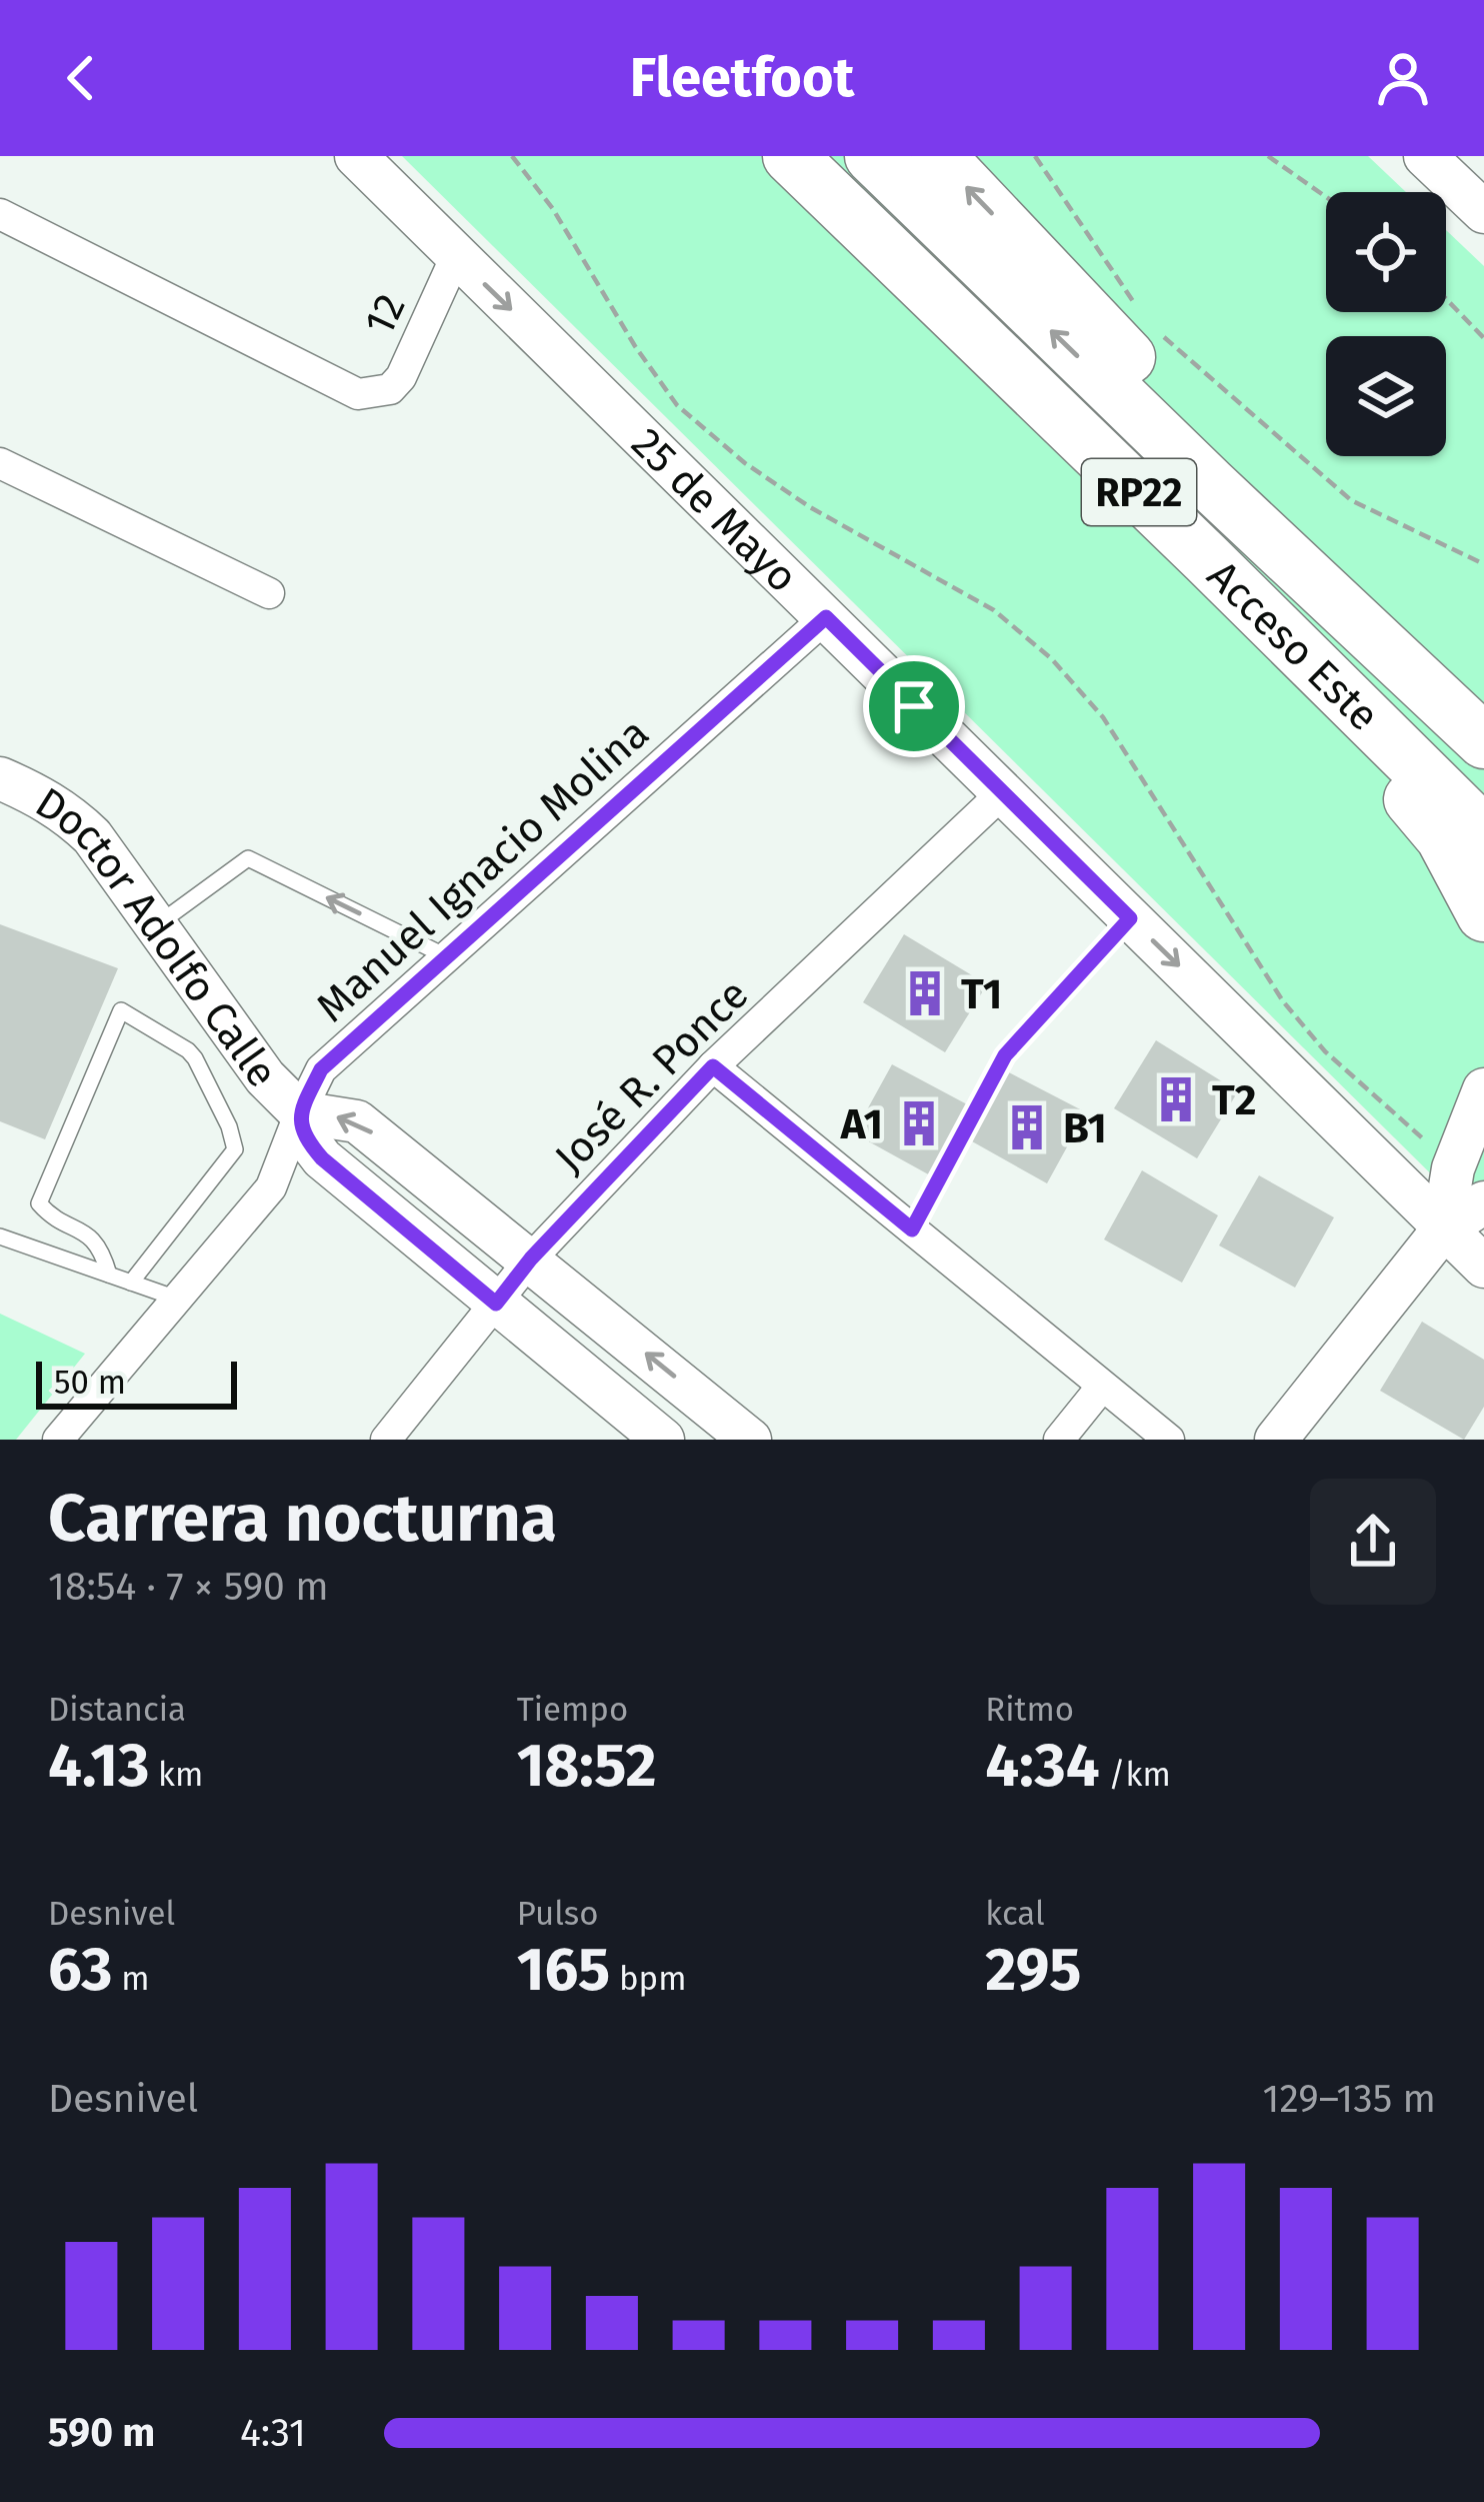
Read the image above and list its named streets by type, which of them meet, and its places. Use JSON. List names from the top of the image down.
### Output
{
  "streets": {
    "highway": ["RP22", "Acceso Este"],
    "street": [
      "12",
      "25 de Mayo",
      "Manuel Ignacio Molina",
      "Doctor Adolfo Calle",
      "José R. Ponce"
    ]
  },
  "crossings": [
    ["12", "25 de Mayo"],
    ["25 de Mayo", "Manuel Ignacio Molina"],
    ["25 de Mayo", "José R. Ponce"],
    ["Manuel Ignacio Molina", "Doctor Adolfo Calle"],
    ["Doctor Adolfo Calle", "José R. Ponce"]
  ],
  "places": {
    "building": [
      "T1",
      "T2",
      "A1",
      "B1"
    ]
  },
  "scale_bar": "50 m",
  "page": {
    "header": "Fleetfoot",
    "scale": "50 m",
    "heading": ["Carrera nocturna", "18:54 · 7 × 590 m"],
    "stats": [
      ["Distancia", "4.13 km"],
      ["Tiempo", "18:52"],
      ["Ritmo", "4:34 /km"],
      ["Desnivel", "63 m"],
      ["Pulso", "165 bpm"],
      ["kcal", "295"]
    ],
    "chart": ["Desnivel", "129–135 m"],
    "list": [
      {
        "name": "590 m",
        "note": "4:31"
      }
    ]
  }
}
